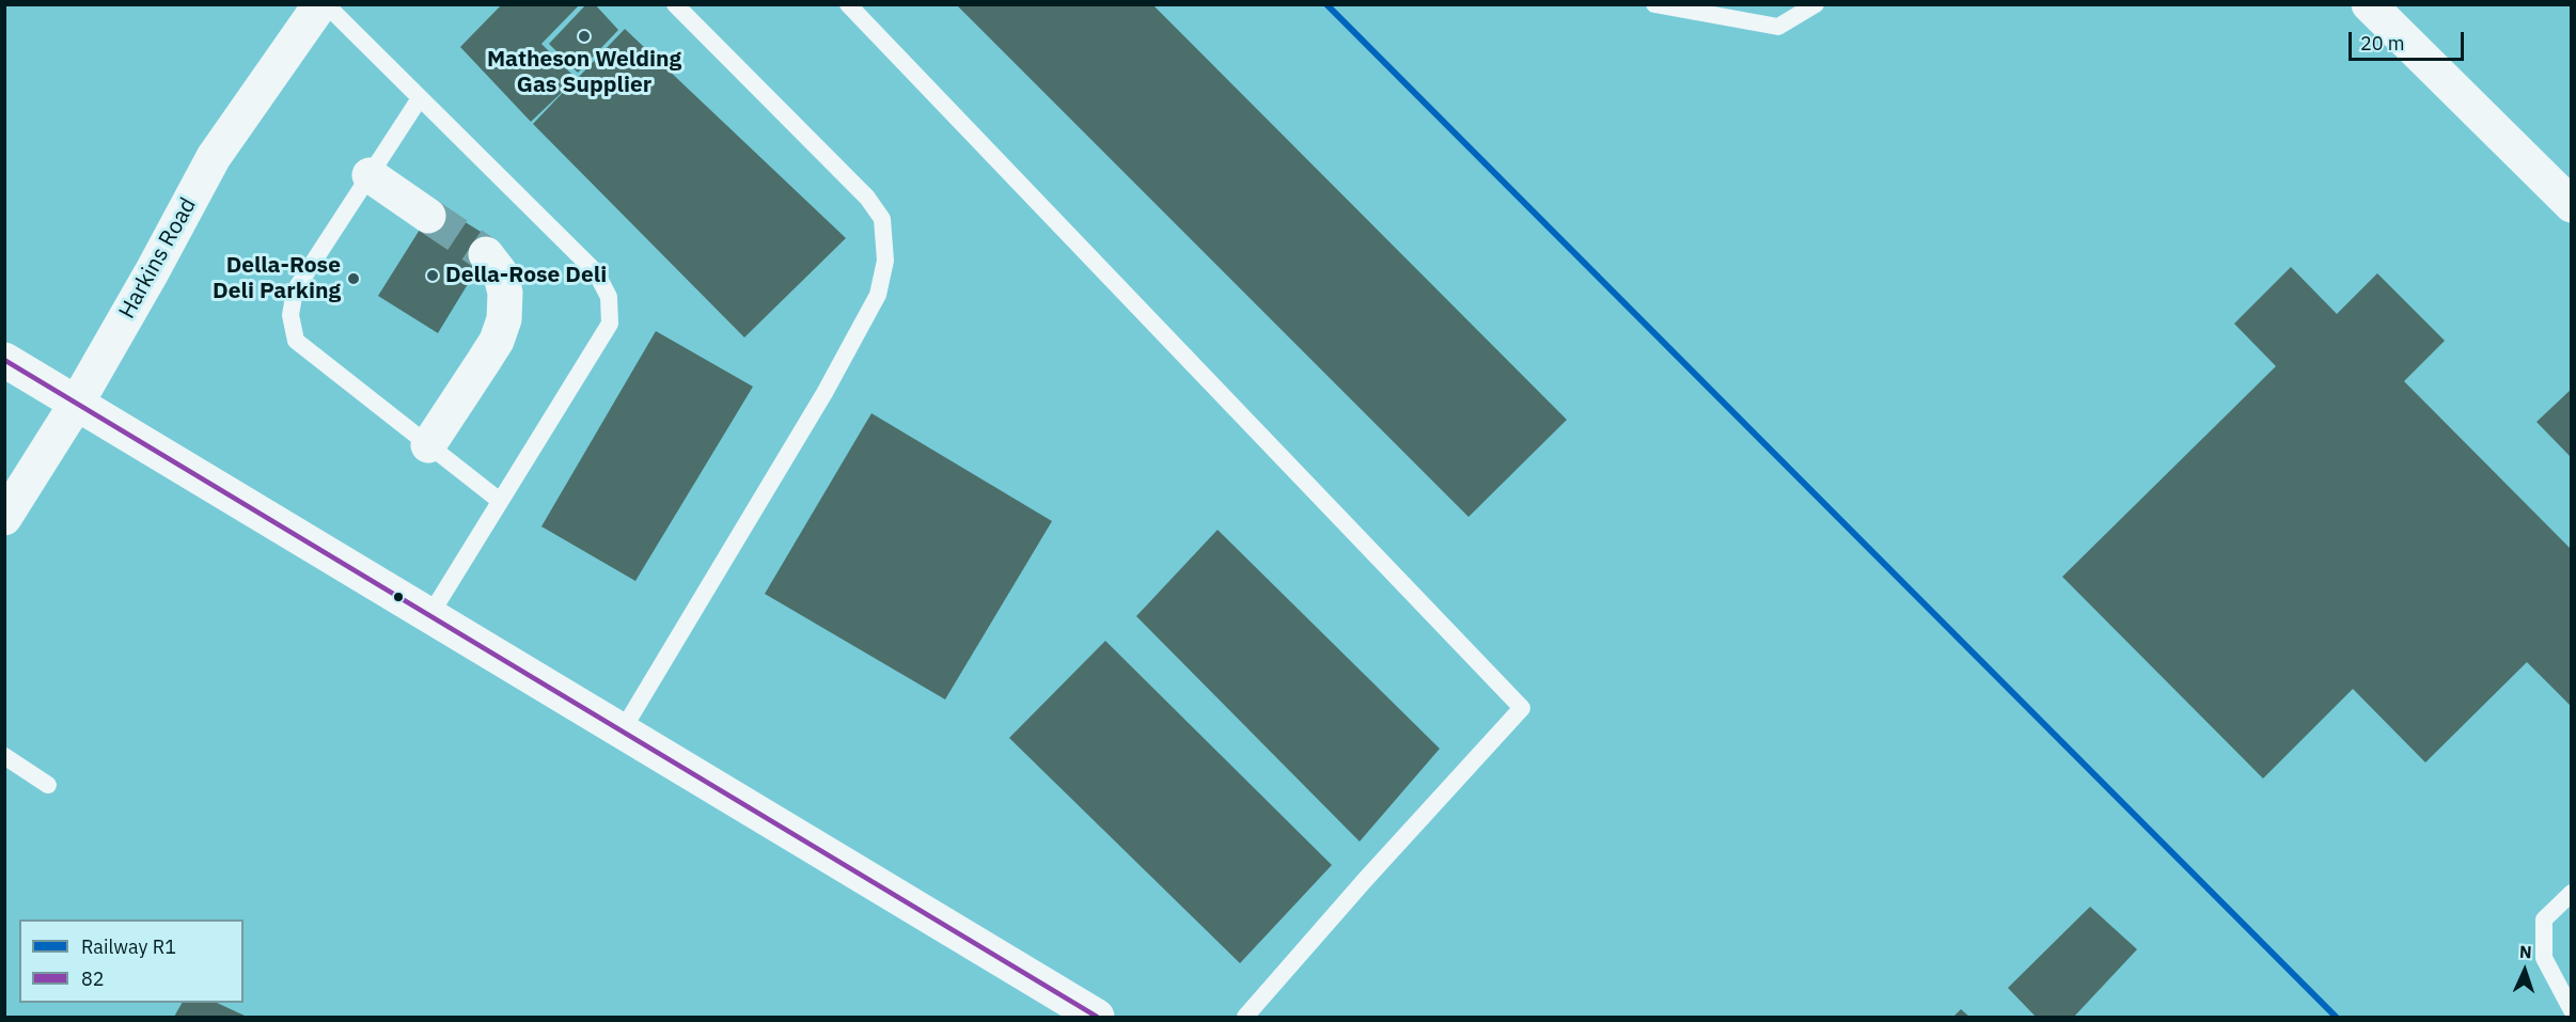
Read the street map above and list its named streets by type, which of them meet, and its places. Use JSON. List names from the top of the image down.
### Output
{
  "streets": {
    "main road": ["Harkins Road"]
  },
  "places": ["Matheson Welding Gas Supplier", "Della-Rose Deli", "Della-Rose Deli Parking"],
  "lines": ["rail line R1", "transit line 82"],
  "legend": ["Railway R1", "82"],
  "scale_bar": "20 m",
  "north": "top"
}
